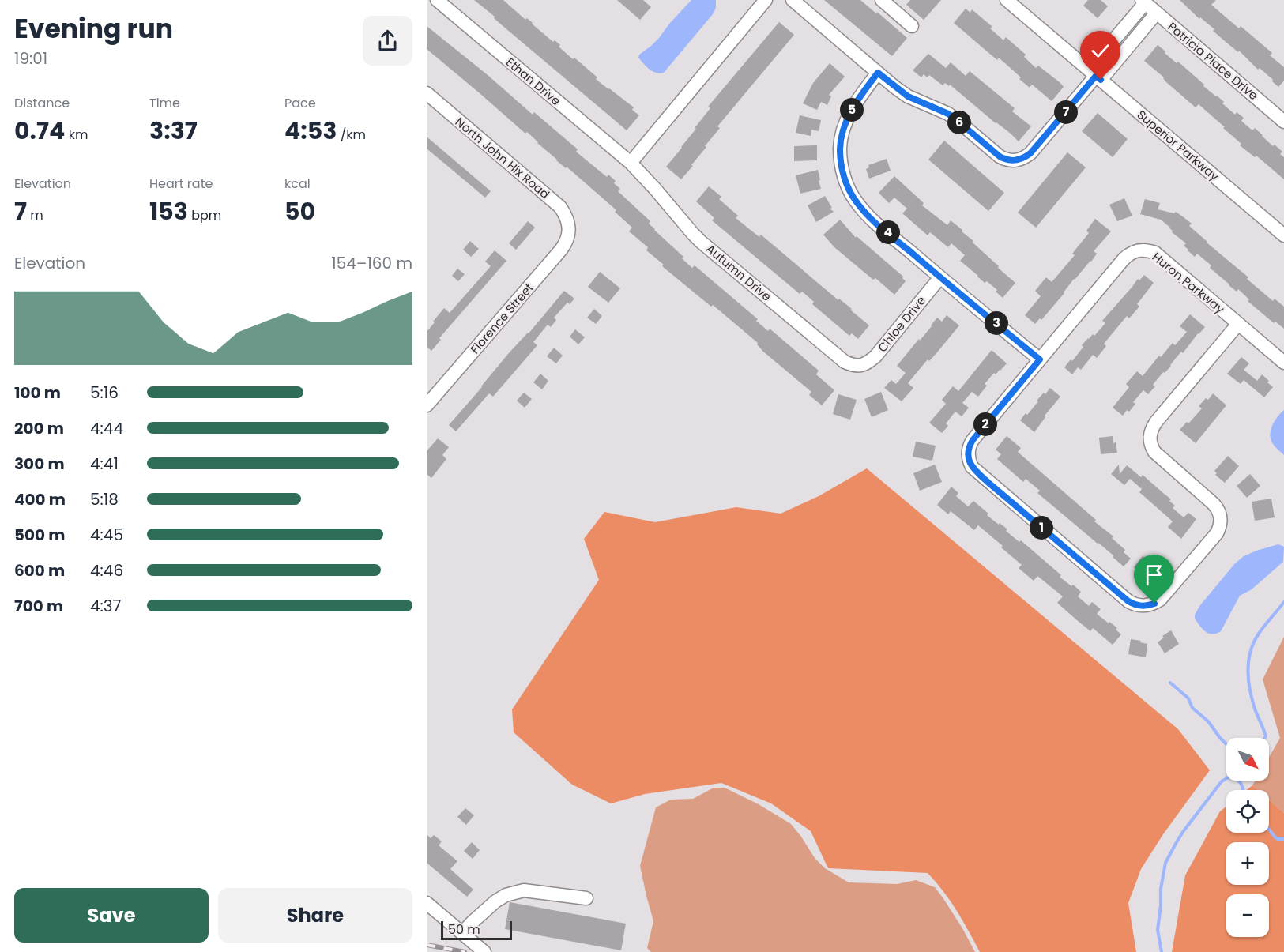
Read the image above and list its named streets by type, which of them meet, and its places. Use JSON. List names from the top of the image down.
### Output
{
  "streets": {
    "street": [
      "Patricia Place Drive",
      "Ethan Drive",
      "Superior Parkway",
      "North John Hix Road",
      "Autumn Drive",
      "Huron Parkway",
      "Florence Street",
      "Chloe Drive"
    ]
  },
  "crossings": [
    ["Ethan Drive", "Autumn Drive"],
    ["North John Hix Road", "Florence Street"],
    ["Autumn Drive", "Chloe Drive"]
  ],
  "scale_bar": "50 m",
  "north": "bottom right",
  "page": {
    "heading": ["Evening run", "19:01"],
    "stats": [
      ["Distance", "0.74 km"],
      ["Time", "3:37"],
      ["Pace", "4:53 /km"],
      ["Elevation", "7 m"],
      ["Heart rate", "153 bpm"],
      ["kcal", "50"]
    ],
    "pins": [
      "5",
      "7",
      "6",
      "4",
      "3",
      "2",
      "1"
    ],
    "chart": ["Elevation", "154–160 m"],
    "list": [
      {
        "name": "100 m",
        "note": "5:16"
      },
      {
        "name": "200 m",
        "note": "4:44"
      },
      {
        "name": "300 m",
        "note": "4:41"
      },
      {
        "name": "400 m",
        "note": "5:18"
      },
      {
        "name": "500 m",
        "note": "4:45"
      },
      {
        "name": "600 m",
        "note": "4:46"
      },
      {
        "name": "700 m",
        "note": "4:37"
      }
    ],
    "map_buttons": ["+", "−"],
    "buttons": ["Save", "Share"],
    "scale": "50 m"
  }
}
